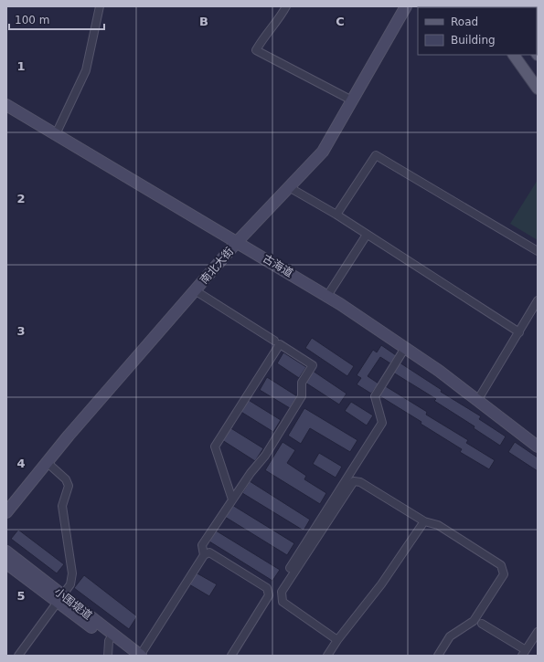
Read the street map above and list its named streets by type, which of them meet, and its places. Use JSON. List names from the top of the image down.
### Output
{
  "streets": {
    "street": ["南北大街", "古海道", "小围堤道"]
  },
  "crossings": [
    ["南北大街", "古海道"]
  ],
  "legend": ["Road", "Building"],
  "scale_bar": "100 m",
  "grid": {
    "columns": ["B", "C"],
    "rows": [
      "1",
      "2",
      "3",
      "4",
      "5"
    ]
  }
}
